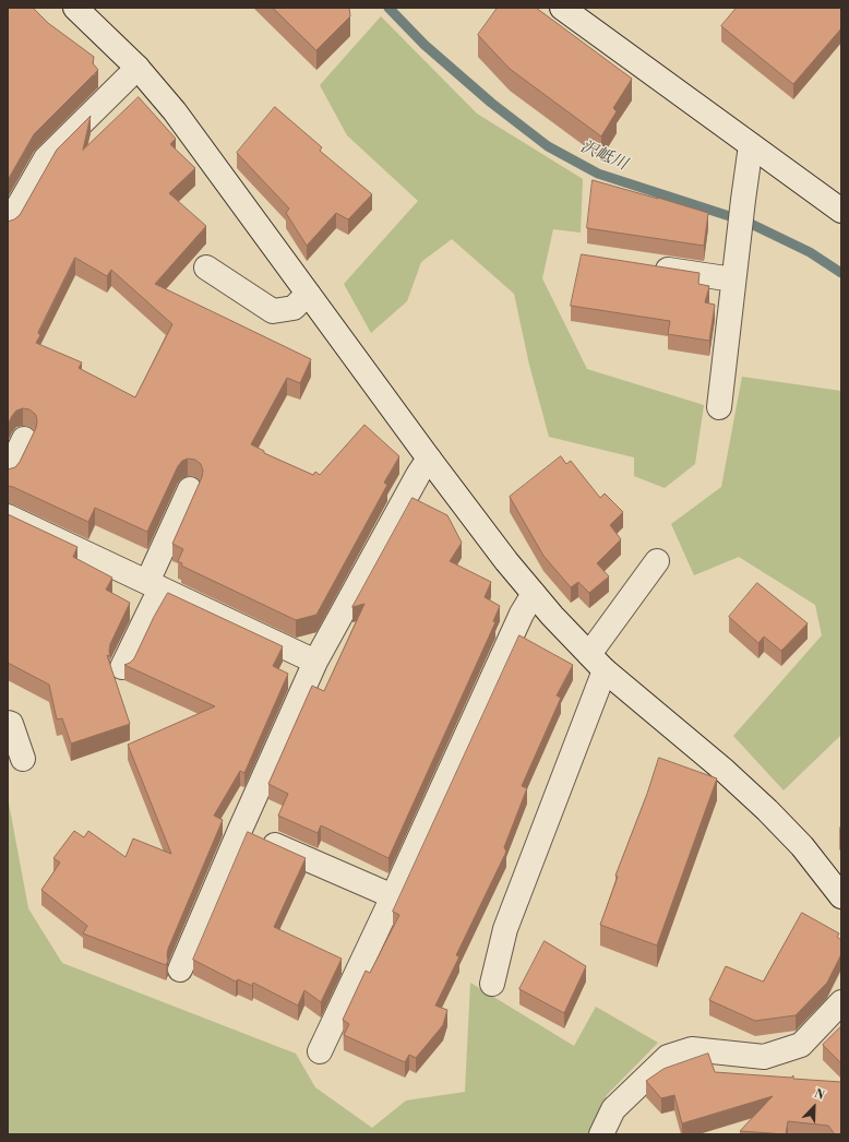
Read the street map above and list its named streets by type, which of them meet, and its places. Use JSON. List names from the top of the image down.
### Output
{
  "water": ["沢岻川"],
  "north": "top right"
}
